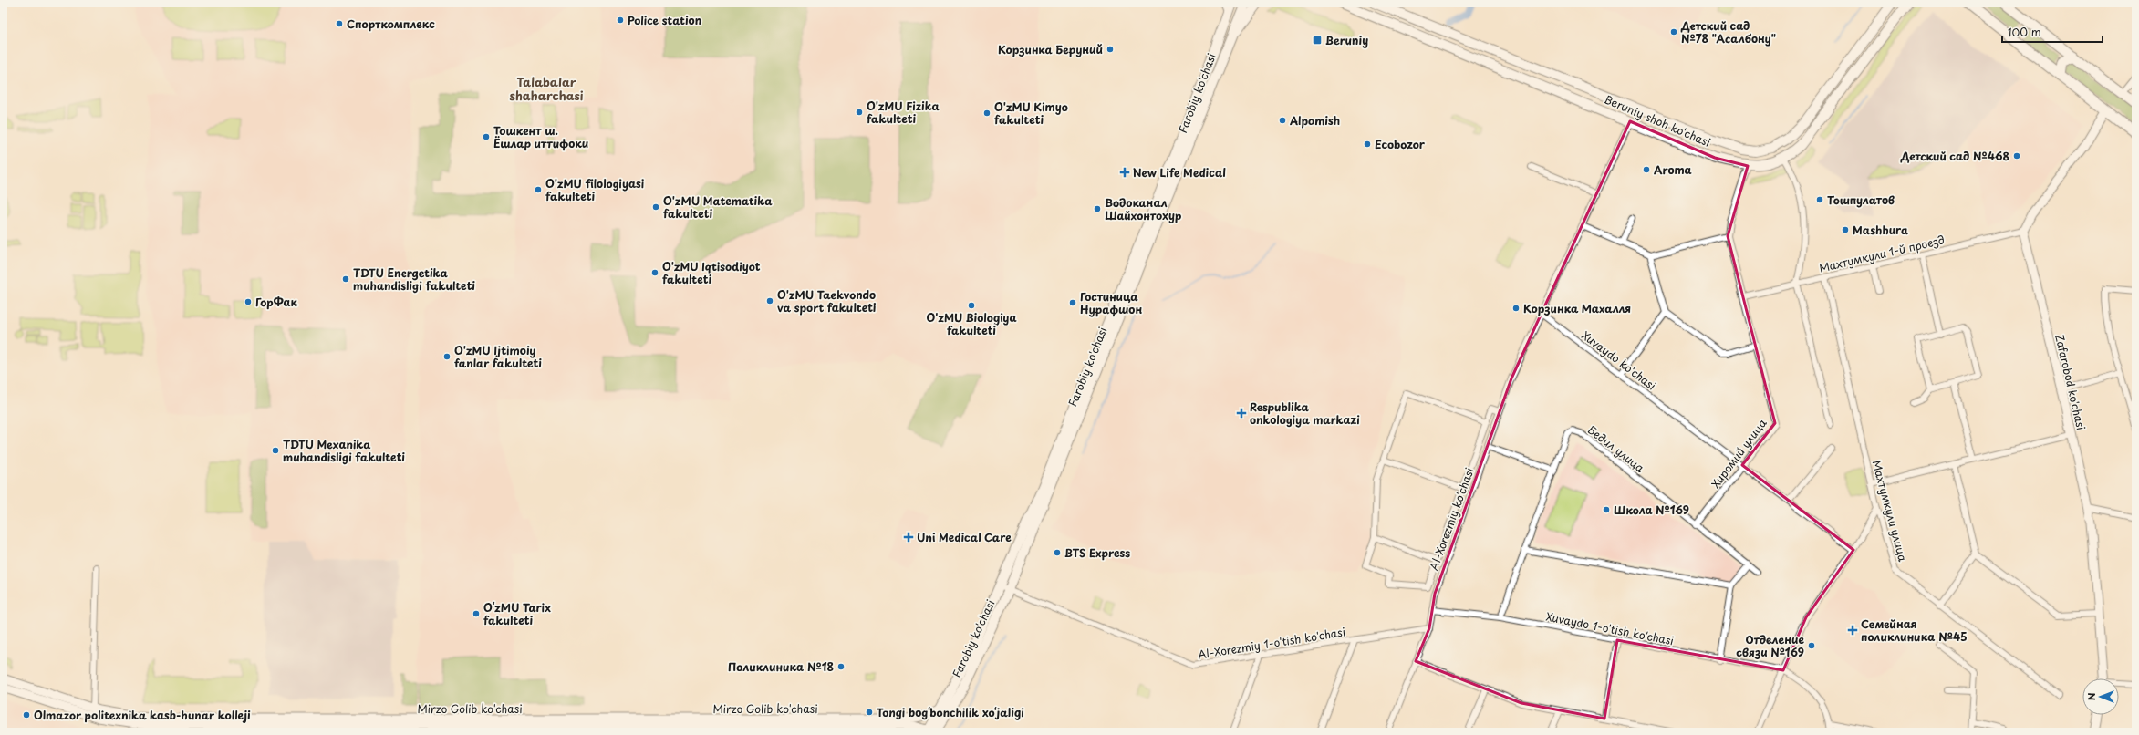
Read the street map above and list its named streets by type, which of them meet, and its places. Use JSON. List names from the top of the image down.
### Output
{
  "streets": {
    "main road": [
      "Farobiy ko'chasi",
      "Beruniy shoh ko'chasi",
      "Zafarobod ko'chasi",
      "Mirzo Golib ko'chasi"
    ],
    "street": [
      "Махтумкули 1-й проезд",
      "Xuvaydo ko'chasi",
      "Бедил улица",
      "Хиромий улица",
      "Махтумкули улица",
      "Al-Xorezmiy ko'chasi",
      "Xuvaydo 1-o'tish ko'chasi",
      "Al-Xorezmiy 1-o'tish ko'chasi"
    ]
  },
  "crossings": [
    ["Farobiy ko'chasi", "Al-Xorezmiy 1-o'tish ko'chasi"],
    ["Farobiy ko'chasi", "Mirzo Golib ko'chasi"],
    ["Beruniy shoh ko'chasi", "Хиромий улица"],
    ["Махтумкули 1-й проезд", "Zafarobod ko'chasi"],
    ["Махтумкули 1-й проезд", "Хиромий улица"],
    ["Махтумкули 1-й проезд", "Махтумкули улица"],
    ["Xuvaydo ko'chasi", "Хиромий улица"],
    ["Xuvaydo ko'chasi", "Al-Xorezmiy ko'chasi"],
    ["Бедил улица", "Хиромий улица"],
    ["Бедил улица", "Xuvaydo 1-o'tish ko'chasi"],
    ["Al-Xorezmiy ko'chasi", "Xuvaydo 1-o'tish ko'chasi"],
    ["Al-Xorezmiy ko'chasi", "Al-Xorezmiy 1-o'tish ko'chasi"]
  ],
  "districts": ["Talabalar shaharchasi"],
  "places": {
    "other": [
      "Police station",
      "Спорткомплекс",
      "Детский сад №78 \"Асалбону\"",
      "Корзинка Беруний",
      "O'zMU Fizika fakulteti",
      "O'zMU Kimyo fakulteti",
      "Alpomish",
      "Тошкент ш. Ёшлар иттифоки",
      "Ecobozor",
      "Детский сад №468",
      "Aroma",
      "O'zMU filologiyasi fakulteti",
      "Тошпулатов",
      "O'zMU Matematika fakulteti",
      "Водоканал Шайхонтохур",
      "Mashhura",
      "O'zMU Iqtisodiyot fakulteti",
      "TDTU Energetika muhandisligi fakulteti",
      "O'zMU Taekvondo va sport fakulteti",
      "ГорФак",
      "Гостиница Нурафшон",
      "O'zMU Biologiya fakulteti",
      "Корзинка Махалля",
      "O'zMU Ijtimoiy fanlar fakulteti",
      "TDTU Mexanika muhandisligi fakulteti",
      "Школа №169",
      "BTS Express",
      "OʻzMU Tarix fakulteti",
      "Отделение связи №169",
      "Поликлиника №18",
      "Tongi bog‘bonchilik xo‘jaligi",
      "Оlmazor politexnika kasb-hunar kolleji"
    ],
    "transit": ["Beruniy"],
    "health": [
      "New Life Medical",
      "Respublika onkologiya markazi",
      "Uni Medical Care",
      "Семейная поликлиника №45"
    ]
  },
  "scale_bar": "100 m",
  "north": "left"
}
